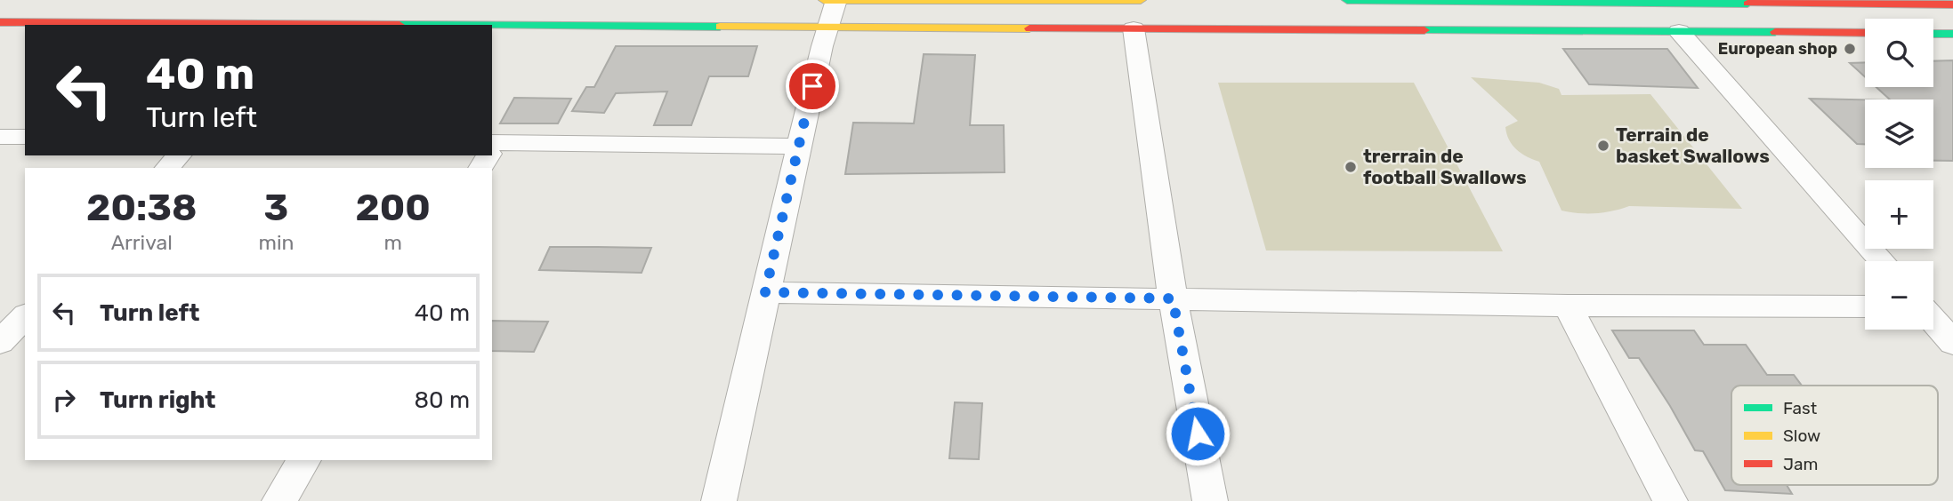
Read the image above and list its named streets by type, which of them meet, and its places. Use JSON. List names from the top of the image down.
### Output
{
  "places": ["European shop", "Terrain de basket Swallows", "trerrain de football Swallows"],
  "legend": ["Fast", "Slow", "Jam"],
  "page": {
    "map_buttons": ["+", "−"],
    "turn": ["40 m", "Turn left"],
    "eta": [
      "20:38",
      "Arrival",
      "3",
      "min",
      "200",
      "m"
    ],
    "list": [
      {
        "name": "Turn left",
        "value": "40 m"
      },
      {
        "name": "Turn right",
        "value": "80 m"
      }
    ]
  }
}
